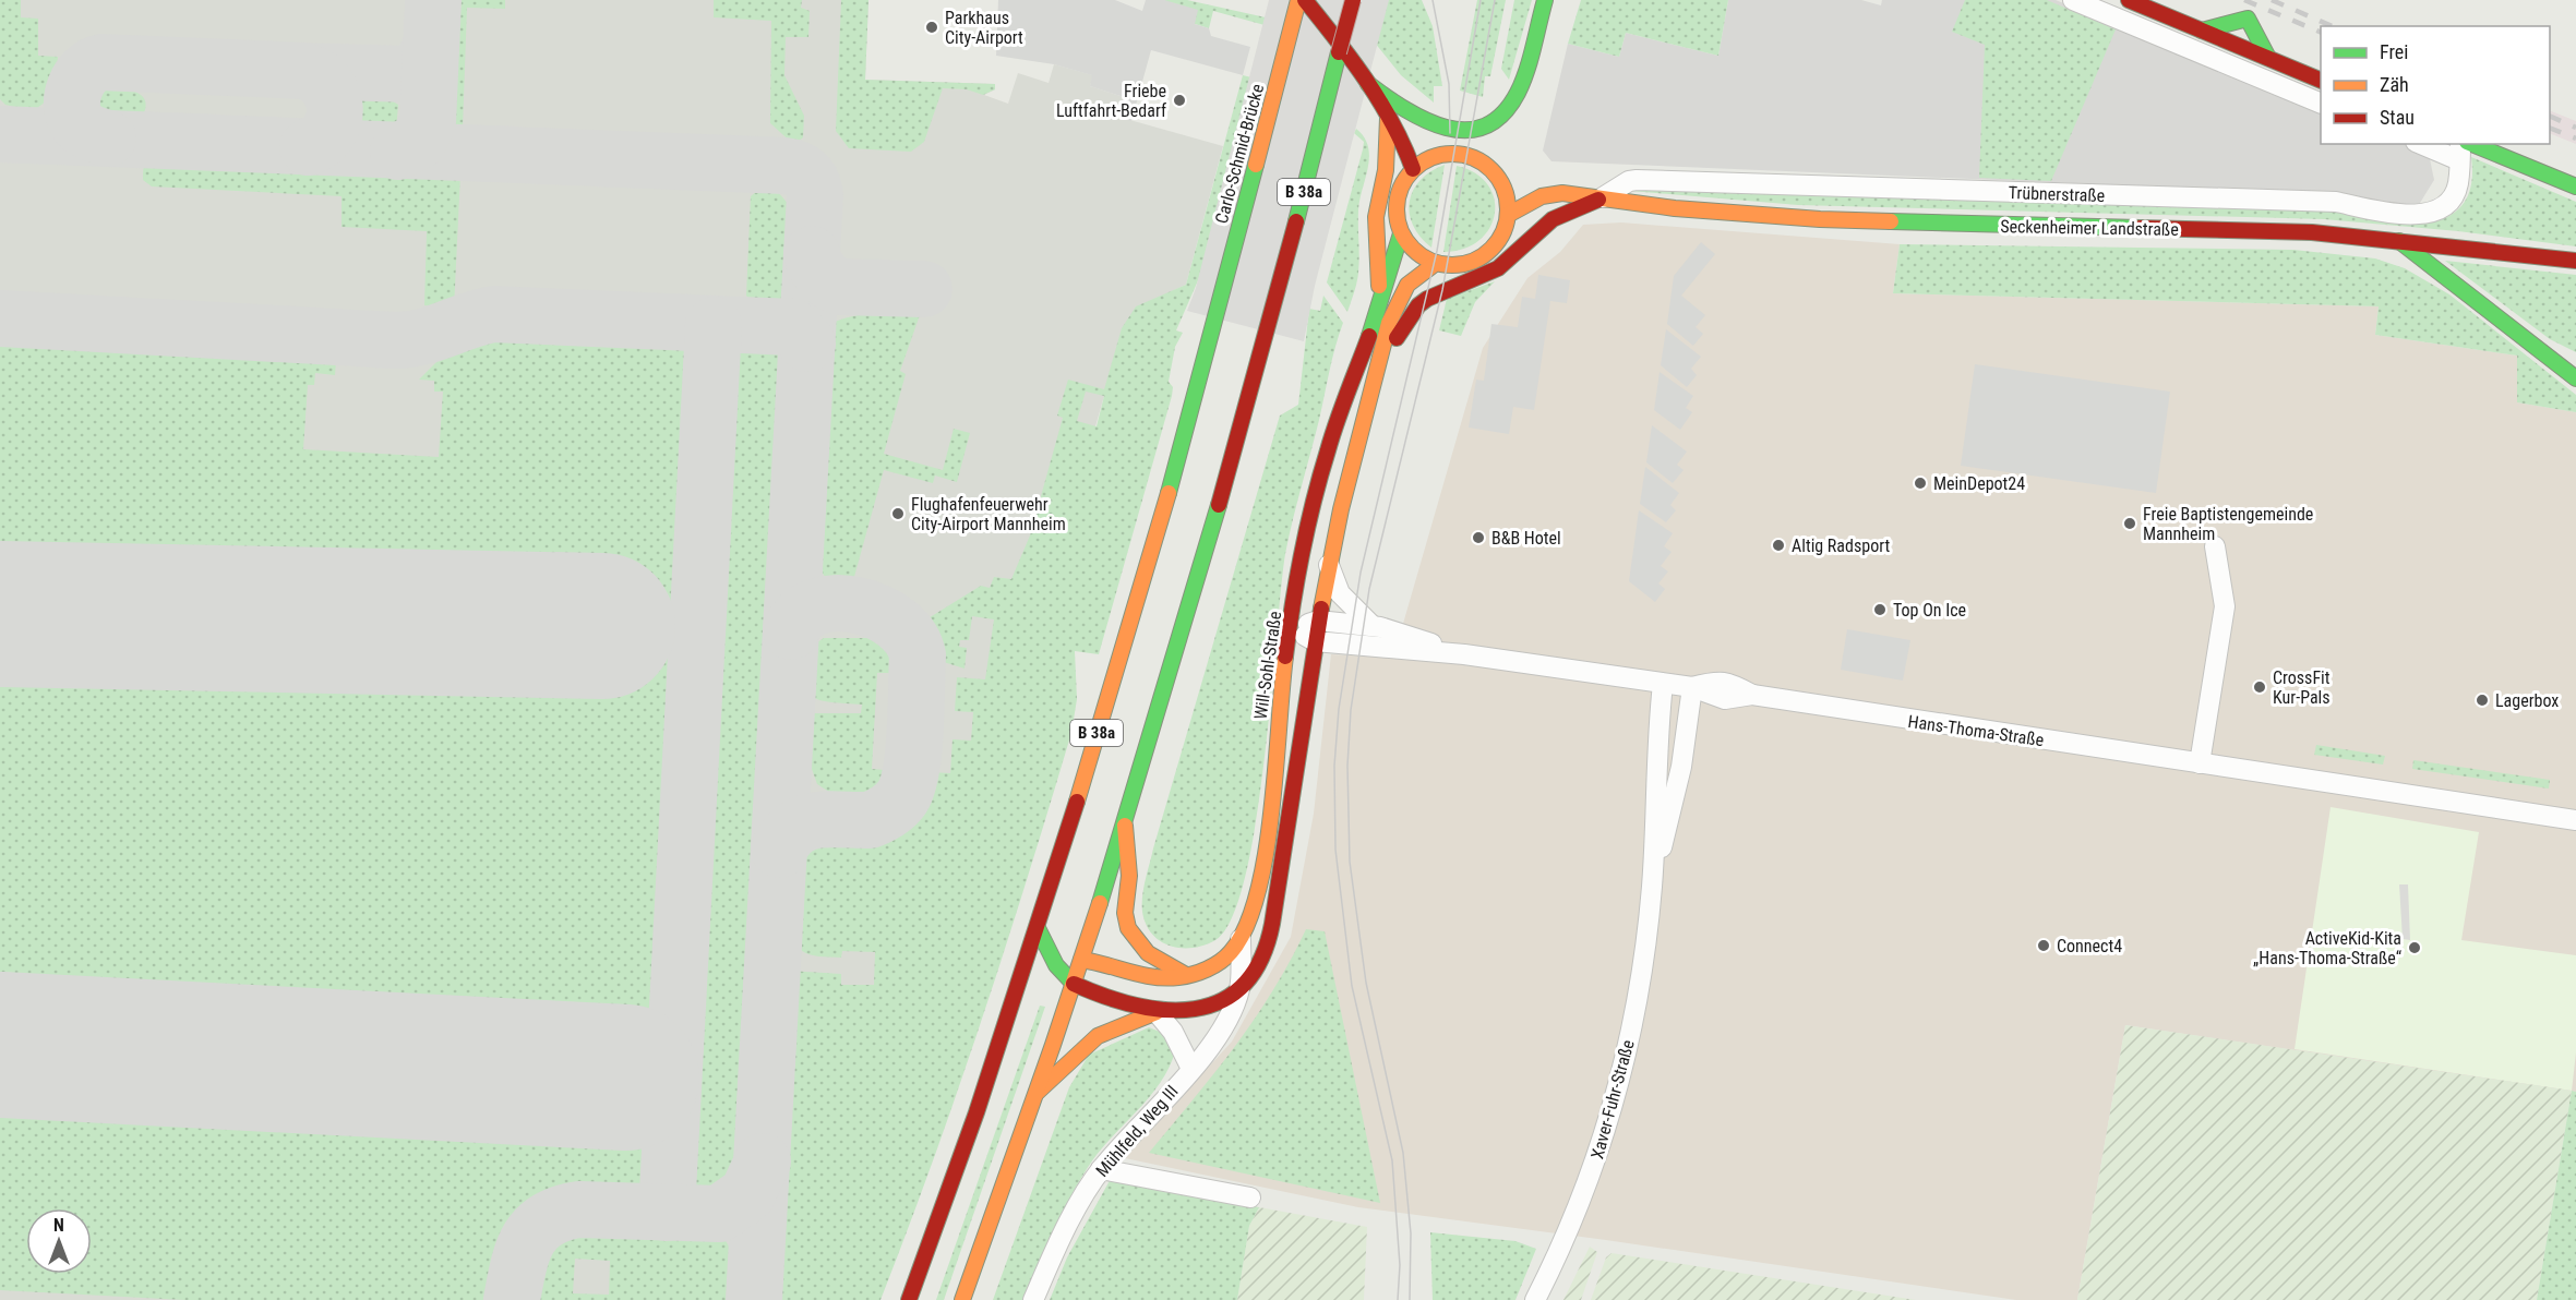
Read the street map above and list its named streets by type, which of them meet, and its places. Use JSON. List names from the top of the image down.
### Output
{
  "streets": {
    "main road": [
      "Carlo-Schmid-Brücke",
      "B 38a",
      "Seckenheimer Landstraße",
      "Will-Sohl-Straße"
    ],
    "street": [
      "Trübnerstraße",
      "Hans-Thoma-Straße",
      "Xaver-Fuhr-Straße",
      "Mühlfeld, Weg III"
    ]
  },
  "crossings": [
    ["Carlo-Schmid-Brücke", "B 38a"],
    ["B 38a", "Will-Sohl-Straße"],
    ["Trübnerstraße", "Seckenheimer Landstraße"],
    ["Seckenheimer Landstraße", "Will-Sohl-Straße"],
    ["Will-Sohl-Straße", "Hans-Thoma-Straße"],
    ["Will-Sohl-Straße", "Mühlfeld, Weg III"],
    ["Hans-Thoma-Straße", "Xaver-Fuhr-Straße"]
  ],
  "places": [
    "Parkhaus City-Airport",
    "Friebe Luftfahrt-Bedarf",
    "MeinDepot24",
    "Flughafenfeuerwehr City-Airport Mannheim",
    "Freie Baptistengemeinde Mannheim",
    "B&B Hotel",
    "Altig Radsport",
    "Top On Ice",
    "CrossFit Kur-Pals",
    "Lagerbox",
    "Connect4",
    "ActiveKid-Kita „Hans-Thoma-Straße“"
  ],
  "legend": ["Frei", "Zäh", "Stau"],
  "north": "top"
}
